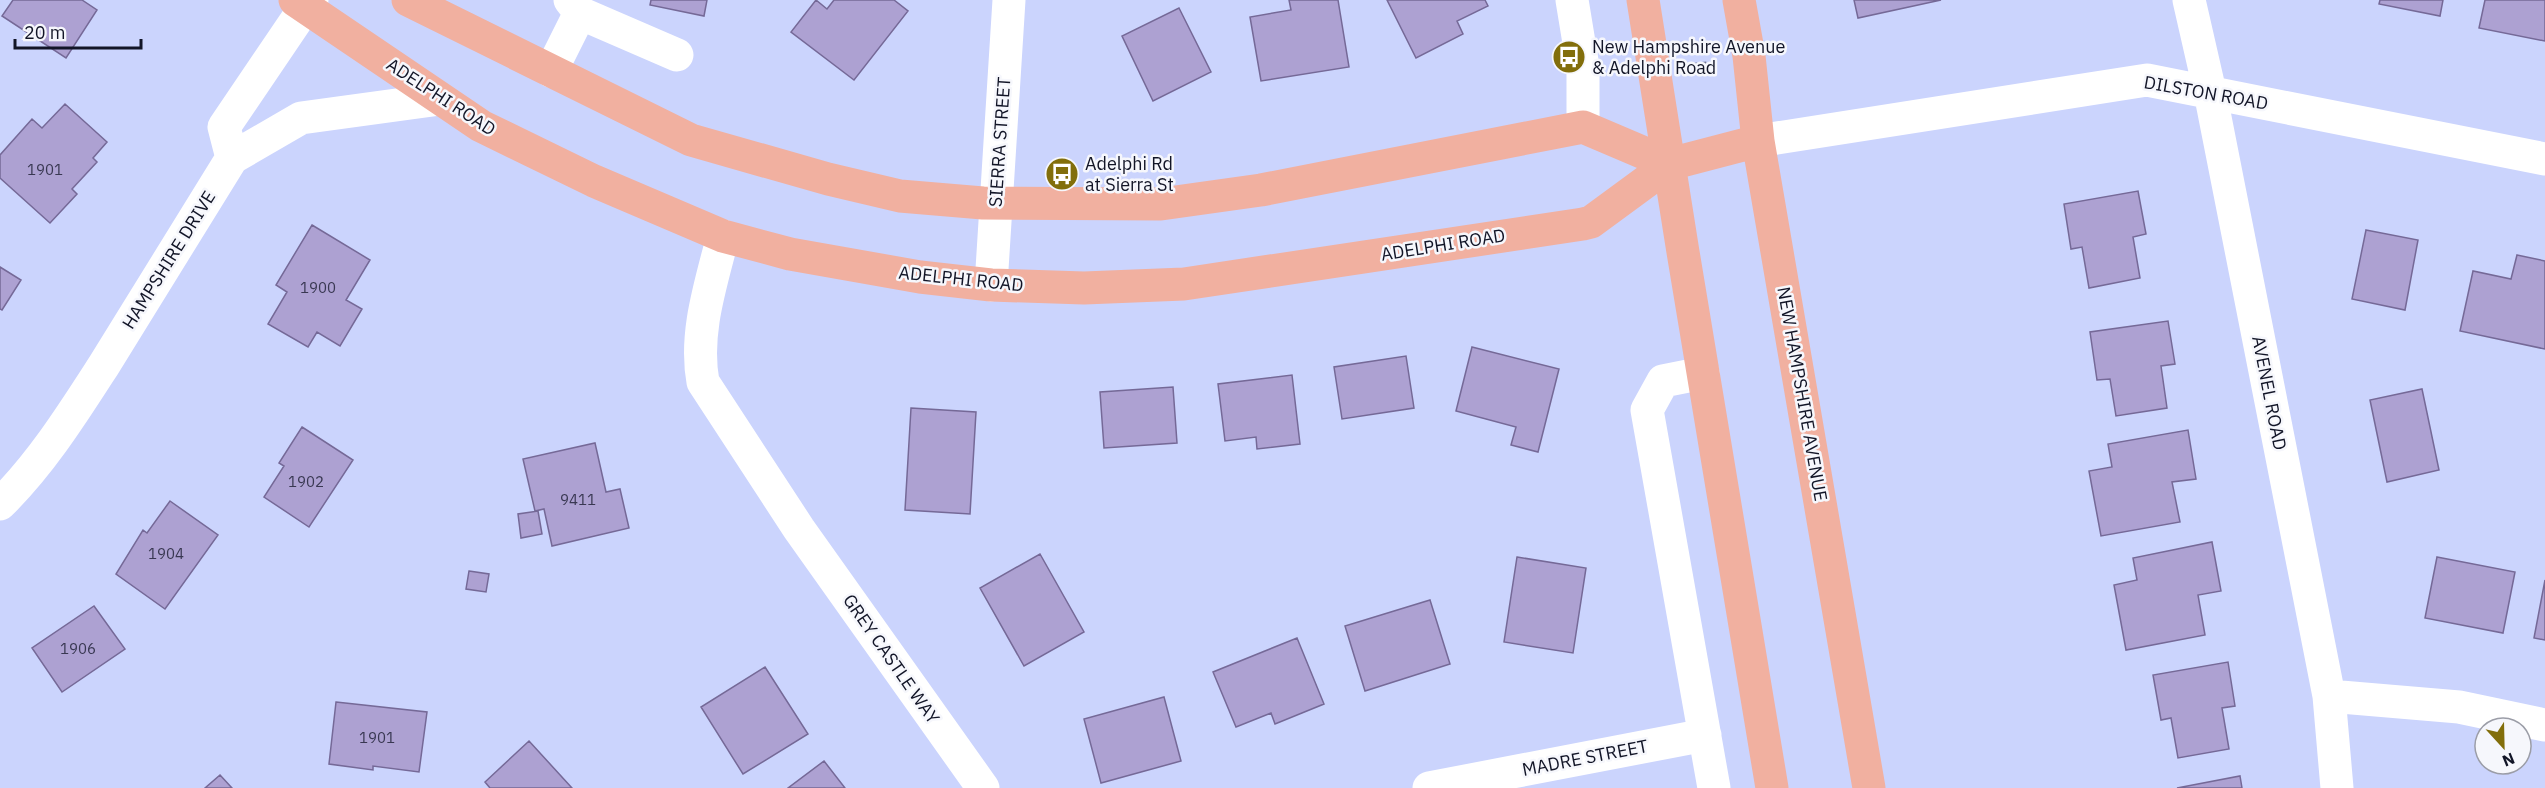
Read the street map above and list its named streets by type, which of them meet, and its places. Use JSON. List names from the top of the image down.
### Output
{
  "streets": {
    "main road": ["ADELPHI ROAD", "NEW HAMPSHIRE AVENUE"],
    "street": [
      "DILSTON ROAD",
      "SIERRA STREET",
      "HAMPSHIRE DRIVE",
      "AVENEL ROAD",
      "GREY CASTLE WAY",
      "MADRE STREET"
    ]
  },
  "crossings": [
    ["DILSTON ROAD", "ADELPHI ROAD"],
    ["DILSTON ROAD", "AVENEL ROAD"],
    ["DILSTON ROAD", "NEW HAMPSHIRE AVENUE"],
    ["ADELPHI ROAD", "SIERRA STREET"],
    ["ADELPHI ROAD", "NEW HAMPSHIRE AVENUE"],
    ["ADELPHI ROAD", "GREY CASTLE WAY"]
  ],
  "places": {
    "bus stop": ["New Hampshire Avenue & Adelphi Road", "Adelphi Rd at Sierra St"]
  },
  "house_numbers": [
    "1901",
    "1900",
    "1902",
    "9411",
    "1904",
    "1906",
    "1901"
  ],
  "scale_bar": "20 m",
  "north": "bottom"
}
